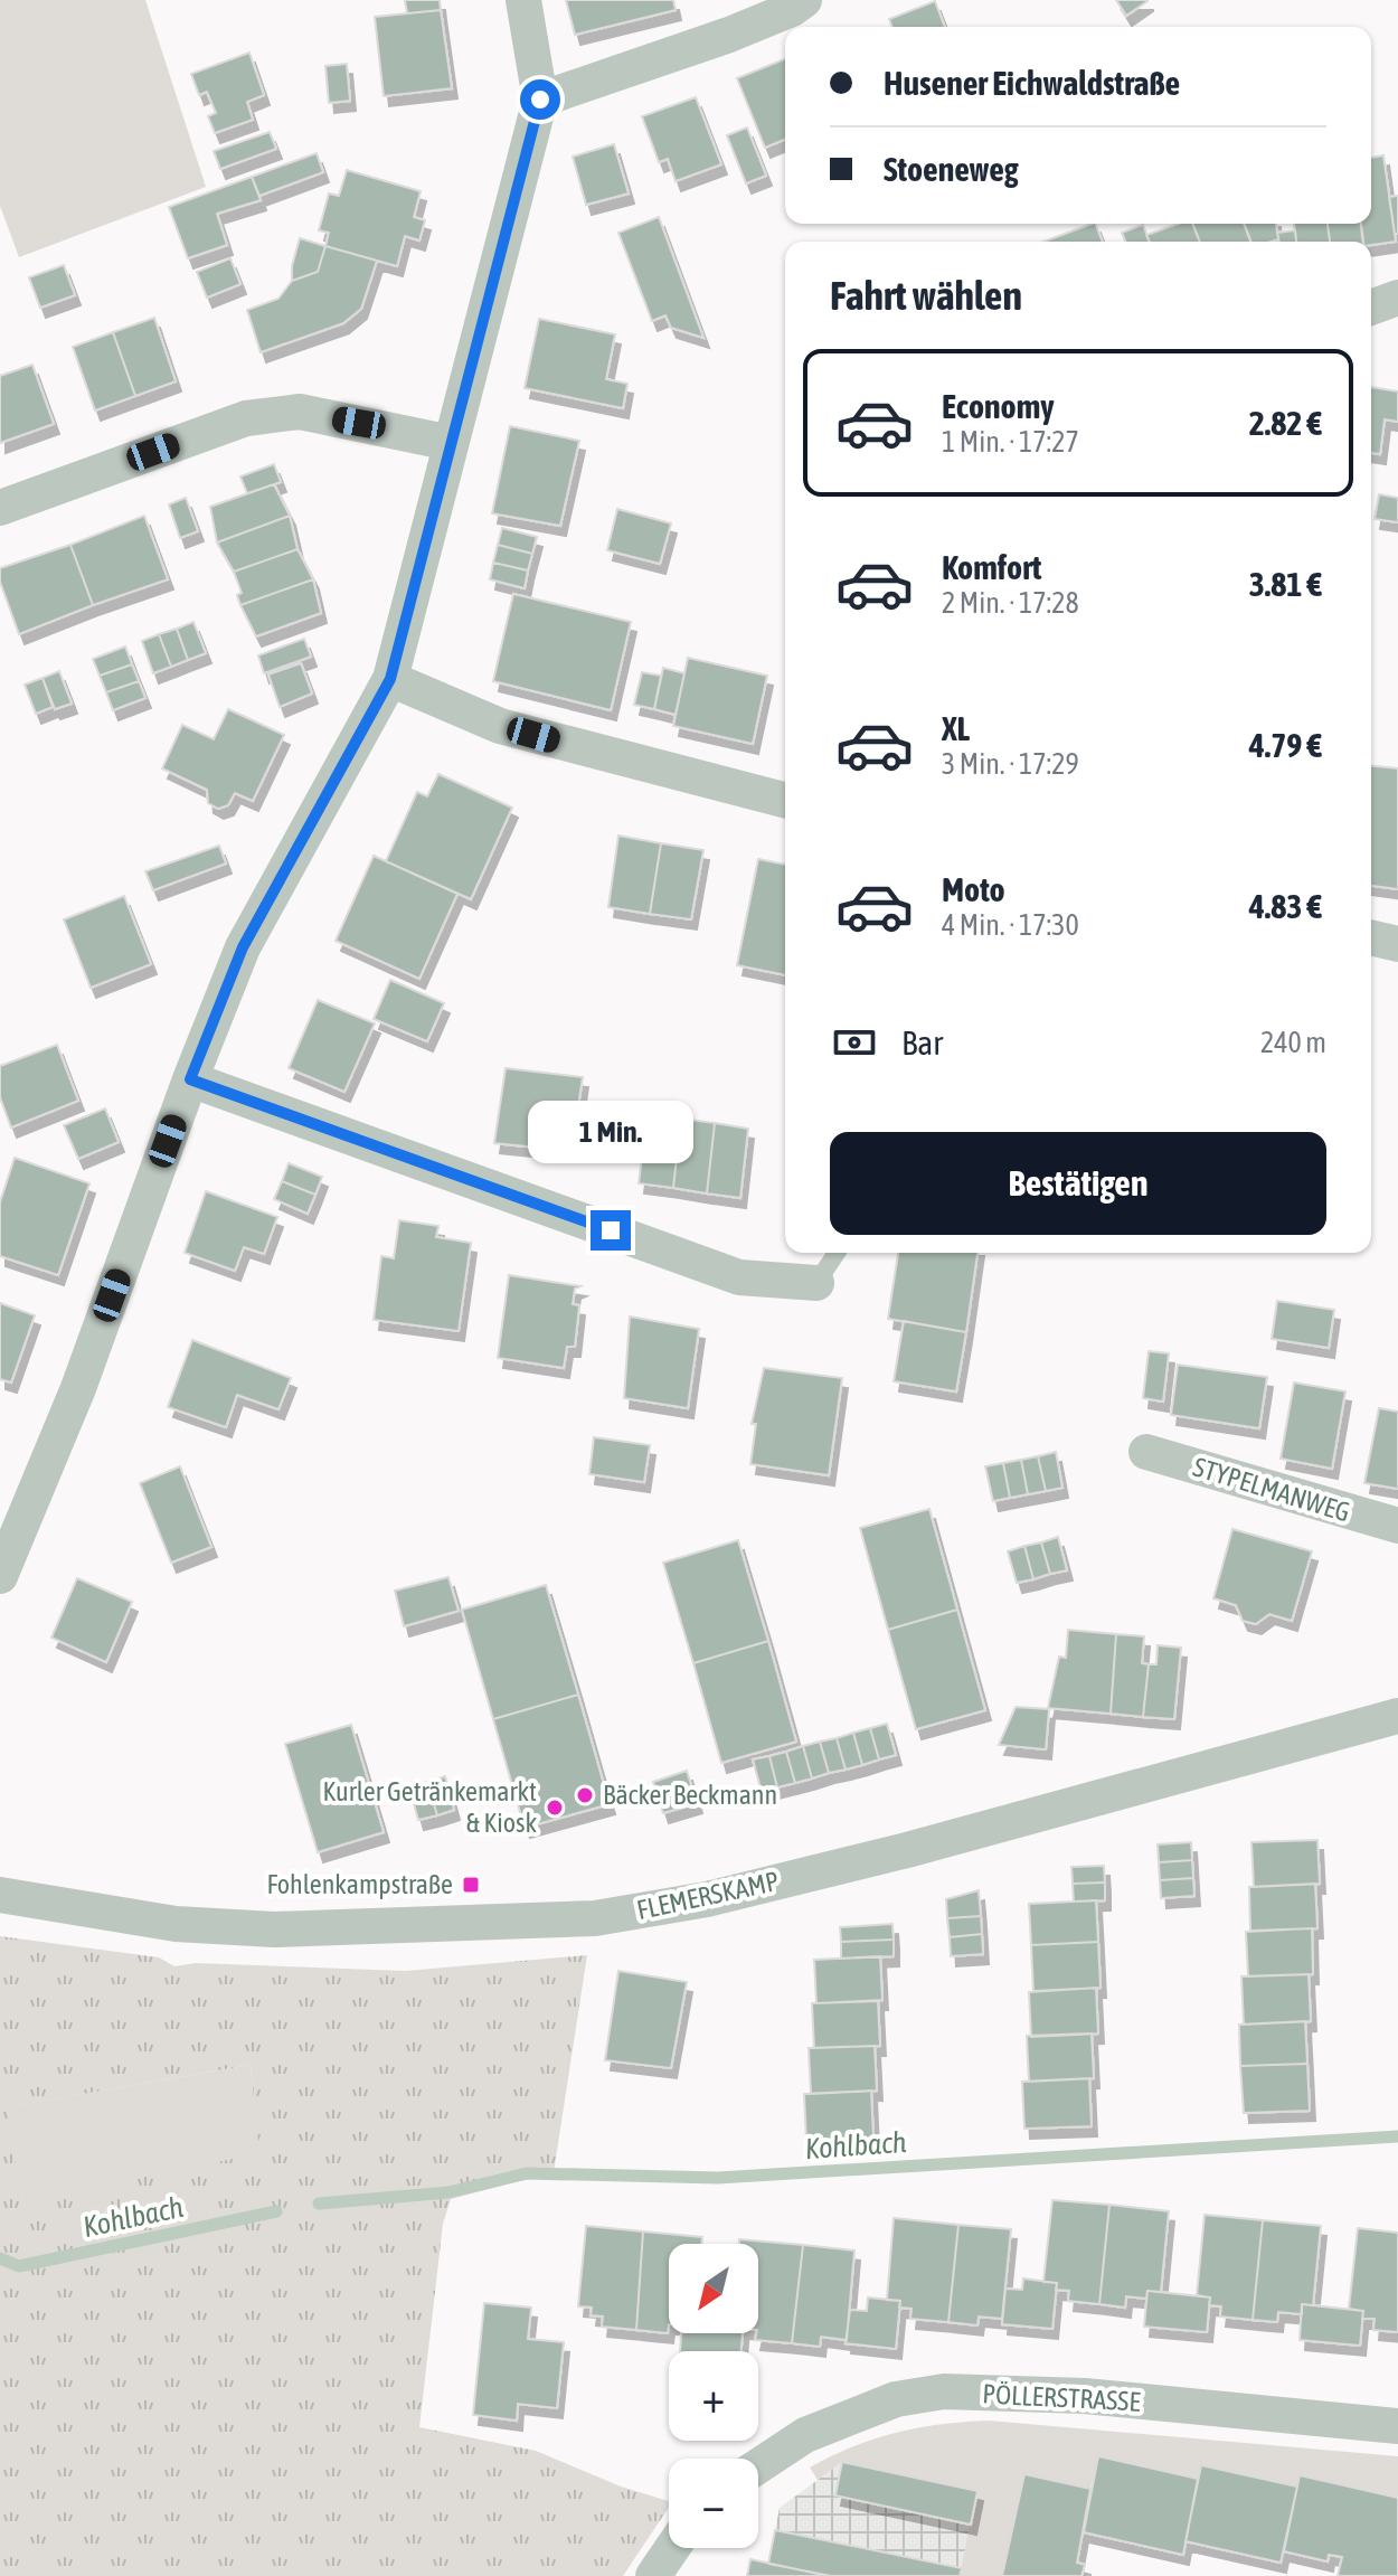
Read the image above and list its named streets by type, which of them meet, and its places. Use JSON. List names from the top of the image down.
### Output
{
  "streets": {
    "street": ["STYPELMANWEG", "FLEMERSKAMP", "PÖLLERSTRASSE"]
  },
  "water": ["Kohlbach"],
  "places": {
    "other": ["Bäcker Beckmann", "Kurler Getränkemarkt & Kiosk"],
    "transit": ["Fohlenkampstraße"]
  },
  "north": "bottom left",
  "page": {
    "banner": ["Husener Eichwaldstraße", "Stoeneweg"],
    "heading": "Fahrt wählen",
    "list": [
      {
        "name": "Economy",
        "note": "1 Min. · 17:27",
        "value": "2.82 €"
      },
      {
        "name": "Komfort",
        "note": "2 Min. · 17:28",
        "value": "3.81 €"
      },
      {
        "name": "XL",
        "note": "3 Min. · 17:29",
        "value": "4.79 €"
      },
      {
        "name": "Moto",
        "note": "4 Min. · 17:30",
        "value": "4.83 €"
      }
    ],
    "pay": ["Bar", "240 m"],
    "bubble": "1 Min.",
    "buttons": "Bestätigen",
    "map_buttons": ["+", "−"]
  }
}
